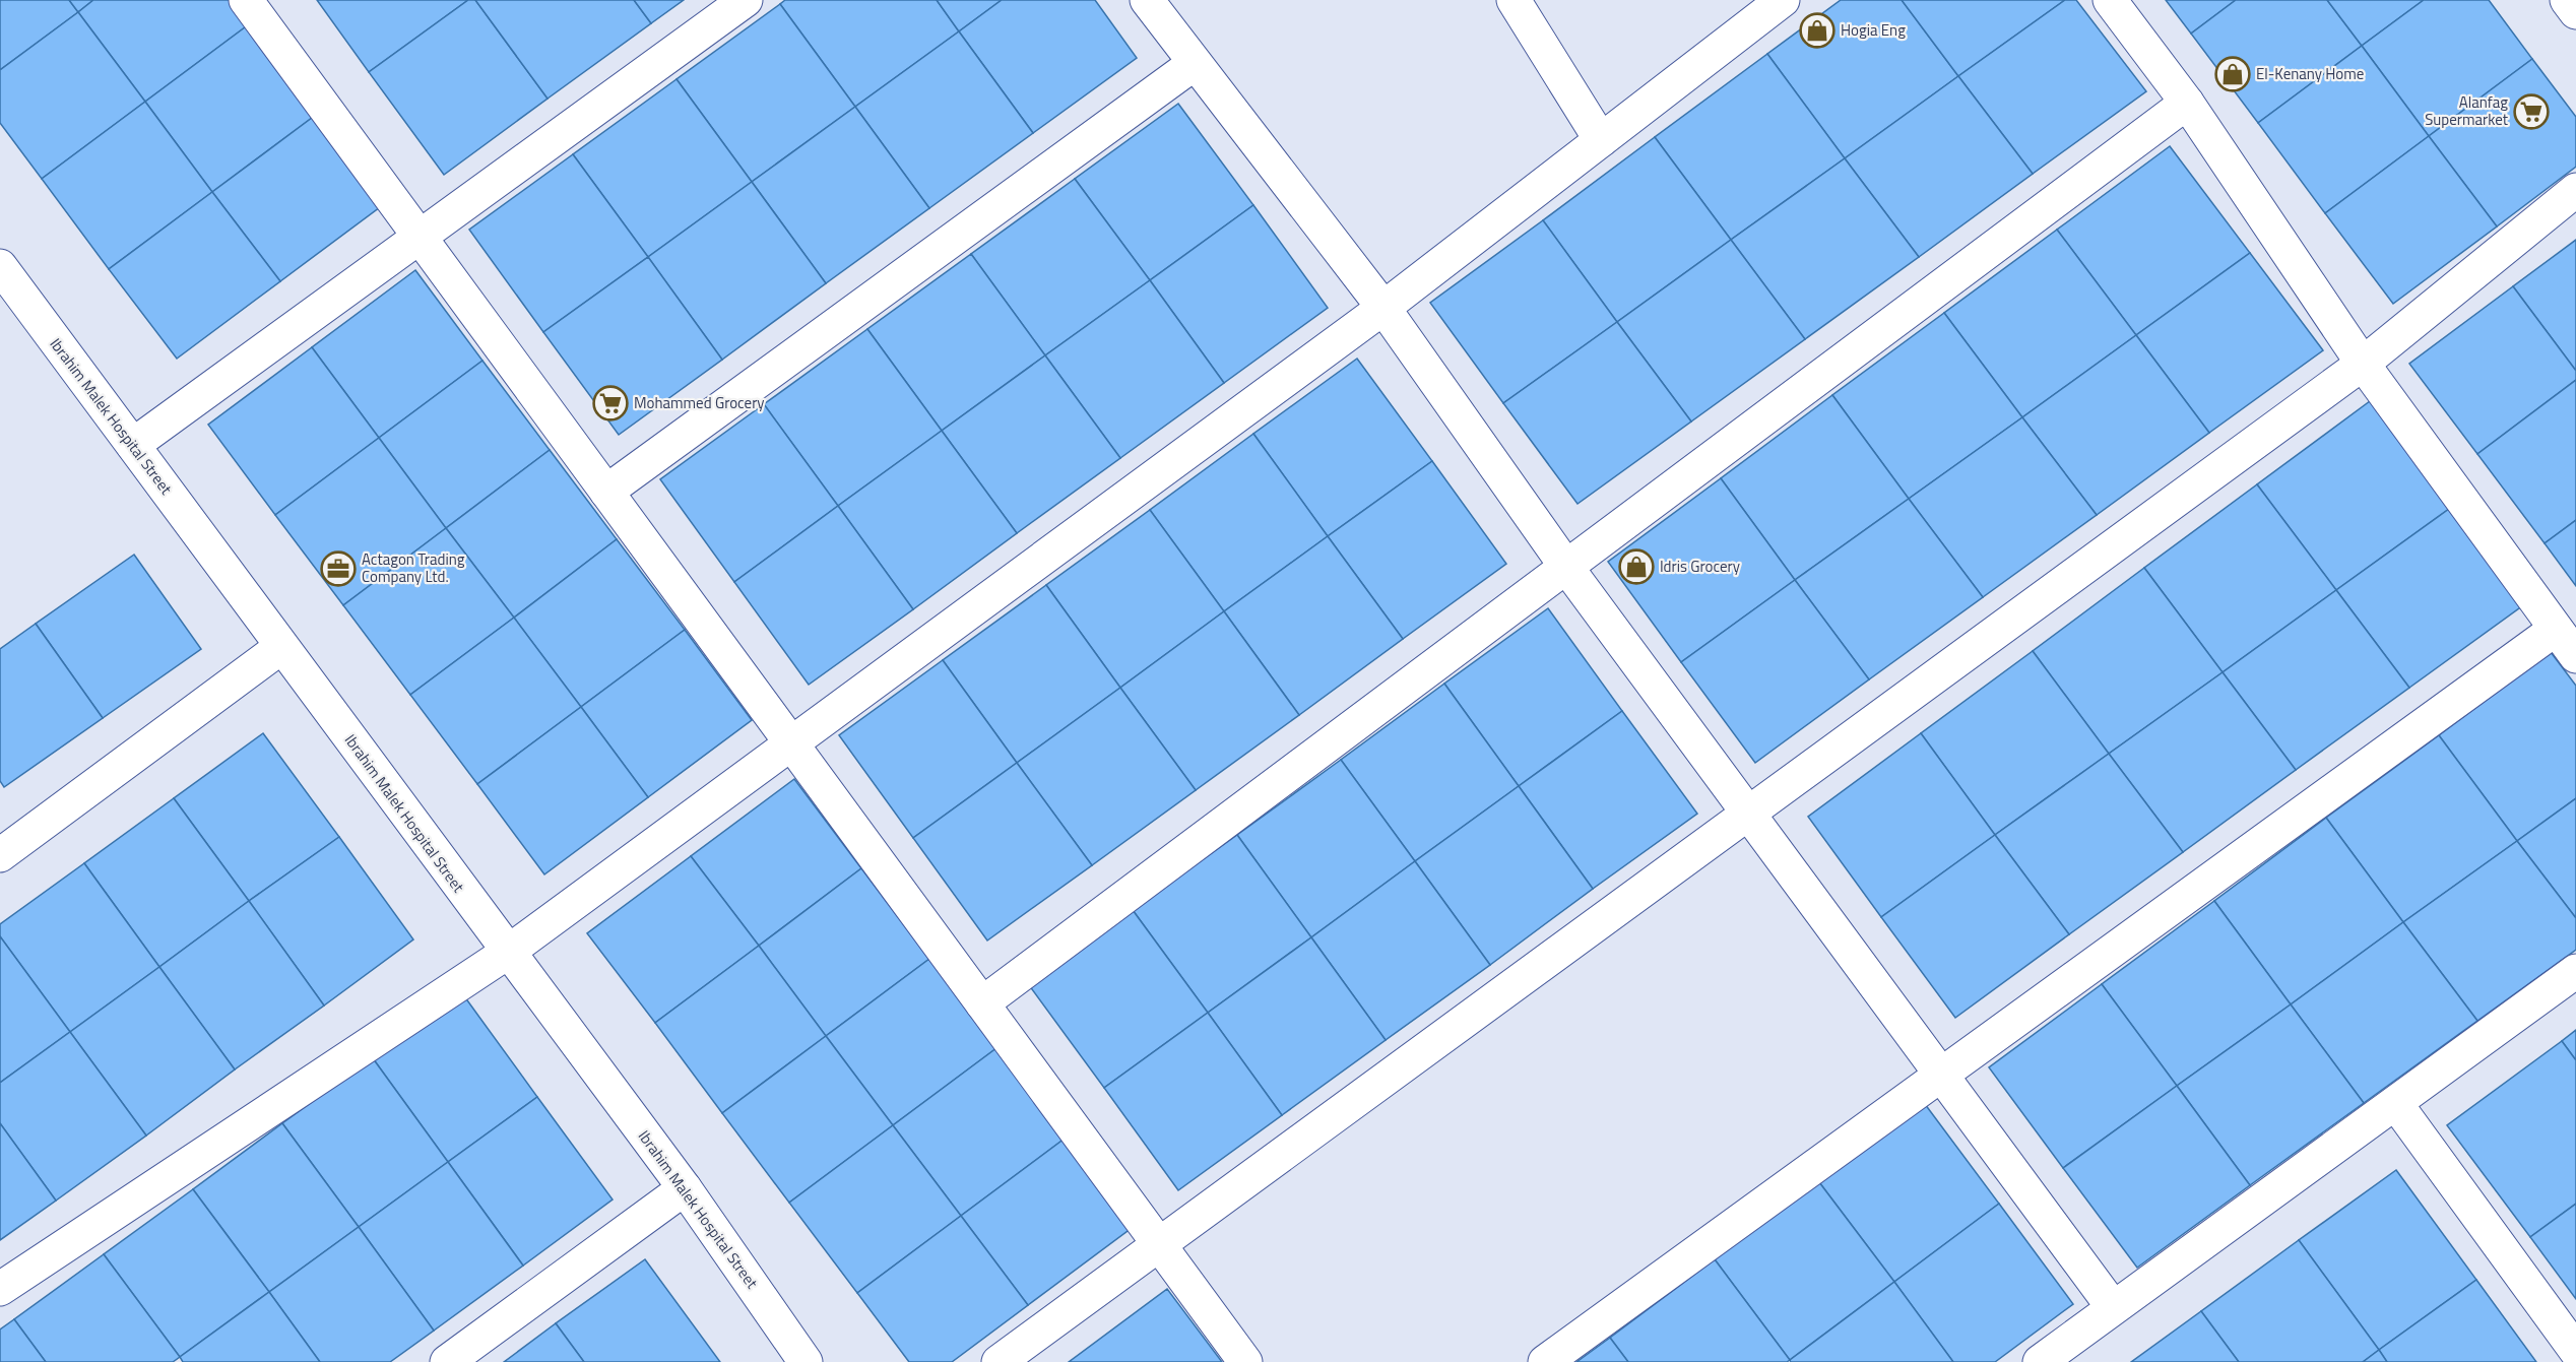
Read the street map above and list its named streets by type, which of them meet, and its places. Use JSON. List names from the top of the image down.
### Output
{
  "streets": {
    "street": ["Ibrahim Malek Hospital Street"]
  },
  "places": {
    "shop": ["Hogia Eng", "El-Kenany Home", "Idris Grocery"],
    "supermarket": ["Alanfag Supermarket", "Mohammed Grocery"],
    "office": ["Actagon Trading Company Ltd."]
  }
}
